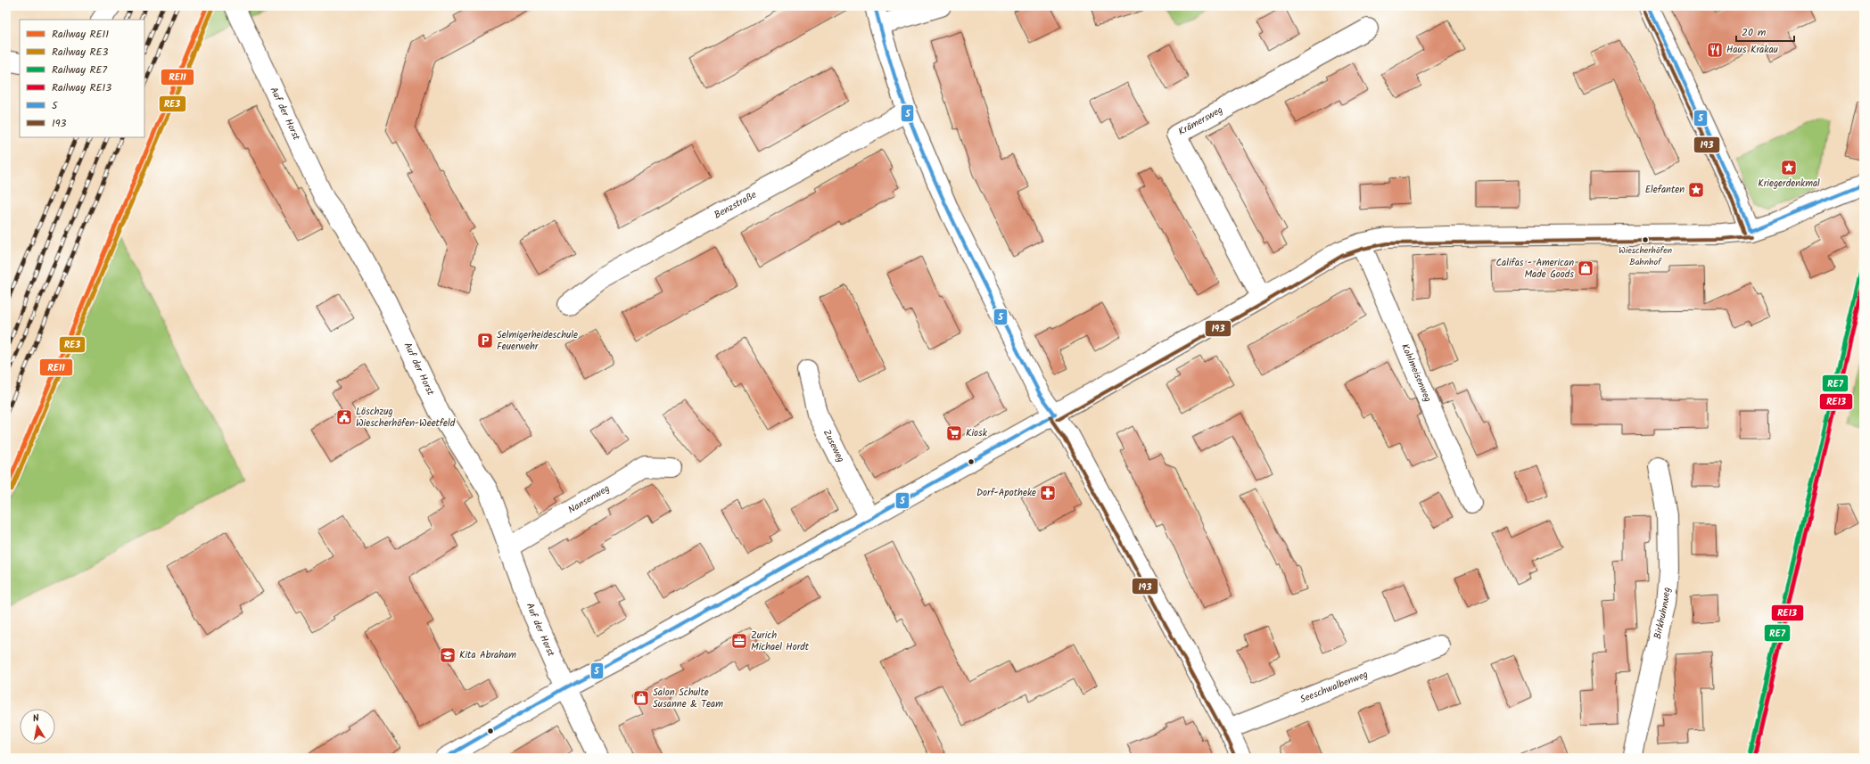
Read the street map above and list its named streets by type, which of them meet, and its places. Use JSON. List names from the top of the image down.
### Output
{
  "streets": {
    "street": [
      "Auf der Horst",
      "Krämersweg",
      "Benzstraße",
      "Kohlmeisenweg",
      "Zuseweg",
      "Nansenweg",
      "Birkhuhnweg",
      "Seeschwalbenweg"
    ]
  },
  "crossings": [
    ["Auf der Horst", "Nansenweg"]
  ],
  "places": {
    "restaurant": ["Haus Krakau"],
    "place": ["Kriegerdenkmal", "Elefanten"],
    "other": ["Wiescherhöfen Bahnhof"],
    "shop": ["Califas - American Made Goods", "Salon Schulte Susanne & Team"],
    "parking": ["Selmigerheideschule Feuerwehr"],
    "public building": ["Löschzug Wiescherhöfen-Weetfeld"],
    "supermarket": ["Kiosk"],
    "pharmacy": ["Dorf-Apotheke"],
    "office": ["Zurich Michael Hordt"],
    "school or university": ["Kita Abraham"]
  },
  "lines": [
    "rail line RE11",
    "transit line 5",
    "rail line RE3",
    "transit line 193",
    "rail line RE7",
    "rail line RE13"
  ],
  "legend": [
    "Railway RE11",
    "Railway RE3",
    "Railway RE7",
    "Railway RE13",
    "5",
    "193"
  ],
  "scale_bar": "20 m",
  "north": "top"
}
